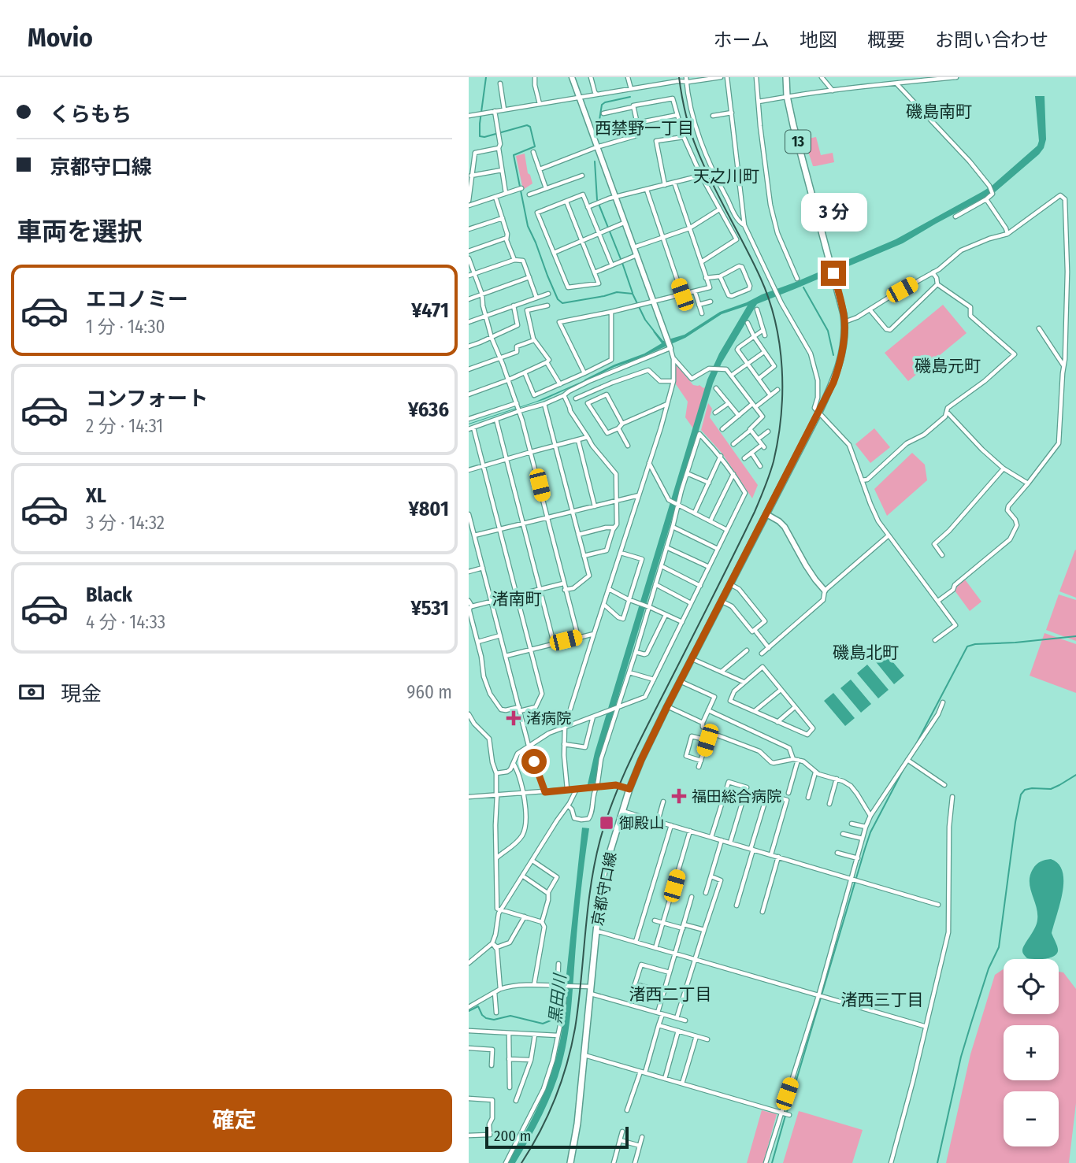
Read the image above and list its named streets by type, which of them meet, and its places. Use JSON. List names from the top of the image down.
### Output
{
  "streets": {
    "main road": ["13", "京都守口線"]
  },
  "districts": [
    "磯島南町",
    "西禁野一丁目",
    "天之川町",
    "磯島元町",
    "渚南町",
    "磯島北町",
    "渚西二丁目",
    "渚西三丁目"
  ],
  "water": ["黒田川"],
  "places": {
    "health": ["渚病院", "福田総合病院"],
    "transit": ["御殿山"]
  },
  "scale_bar": "200 m",
  "page": {
    "header": "Movio",
    "nav": [
      "ホーム",
      "地図",
      "概要",
      "お問い合わせ"
    ],
    "banner": ["くらもち", "京都守口線"],
    "bubble": "3 分",
    "heading": "車両を選択",
    "list": [
      {
        "name": "エコノミー",
        "note": "1 分 · 14:30",
        "value": "¥471"
      },
      {
        "name": "コンフォート",
        "note": "2 分 · 14:31",
        "value": "¥636"
      },
      {
        "name": "XL",
        "note": "3 分 · 14:32",
        "value": "¥801"
      },
      {
        "name": "Black",
        "note": "4 分 · 14:33",
        "value": "¥531"
      }
    ],
    "pay": ["現金", "960 m"],
    "map_buttons": ["+", "−"],
    "buttons": "確定",
    "scale": "200 m"
  }
}
